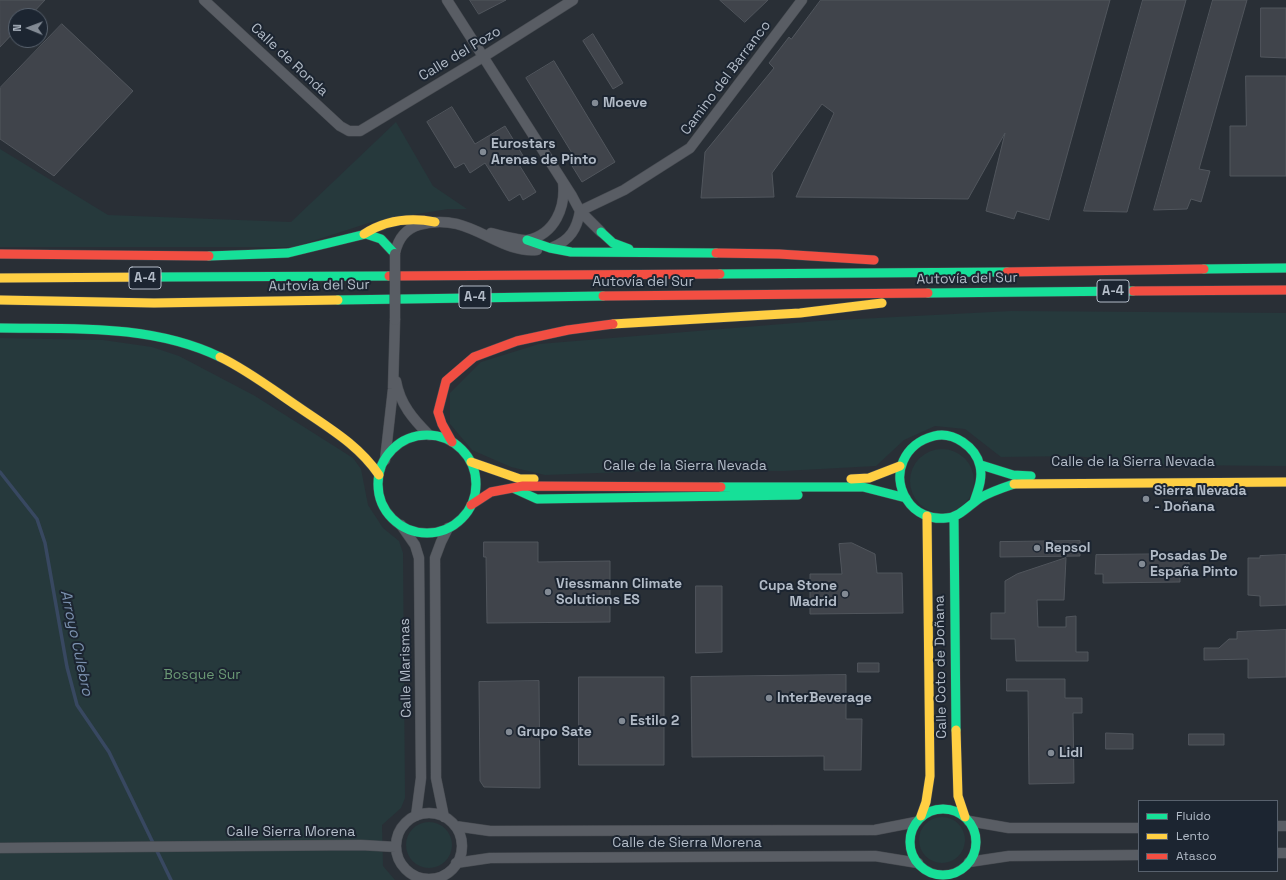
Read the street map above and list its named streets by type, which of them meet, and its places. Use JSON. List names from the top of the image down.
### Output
{
  "streets": {
    "main road": [
      "A-4",
      "Autovía del Sur",
      "Calle de la Sierra Nevada",
      "Calle Coto de Doñana"
    ],
    "street": [
      "Calle del Pozo",
      "Calle de Ronda",
      "Camino del Barranco",
      "Calle Marismas",
      "Calle Sierra Morena",
      "Calle de Sierra Morena"
    ]
  },
  "crossings": [
    ["Calle del Pozo", "Calle de Ronda"],
    ["Calle de la Sierra Nevada", "Calle Coto de Doñana"],
    ["Calle de la Sierra Nevada", "Calle Marismas"],
    ["Calle Coto de Doñana", "Calle de Sierra Morena"],
    ["Calle Marismas", "Calle Sierra Morena"],
    ["Calle Marismas", "Calle de Sierra Morena"],
    ["Calle Sierra Morena", "Calle de Sierra Morena"]
  ],
  "water": ["Arroyo Culebro"],
  "parks": ["Bosque Sur"],
  "places": [
    "Moeve",
    "Eurostars Arenas de Pinto",
    "Sierra Nevada - Doñana",
    "Repsol",
    "Posadas De España Pinto",
    "Viessmann Climate Solutions ES",
    "Cupa Stone Madrid",
    "InterBeverage",
    "Estilo 2",
    "Grupo Sate",
    "Lidl"
  ],
  "legend": ["Fluido", "Lento", "Atasco"],
  "north": "left"
}
